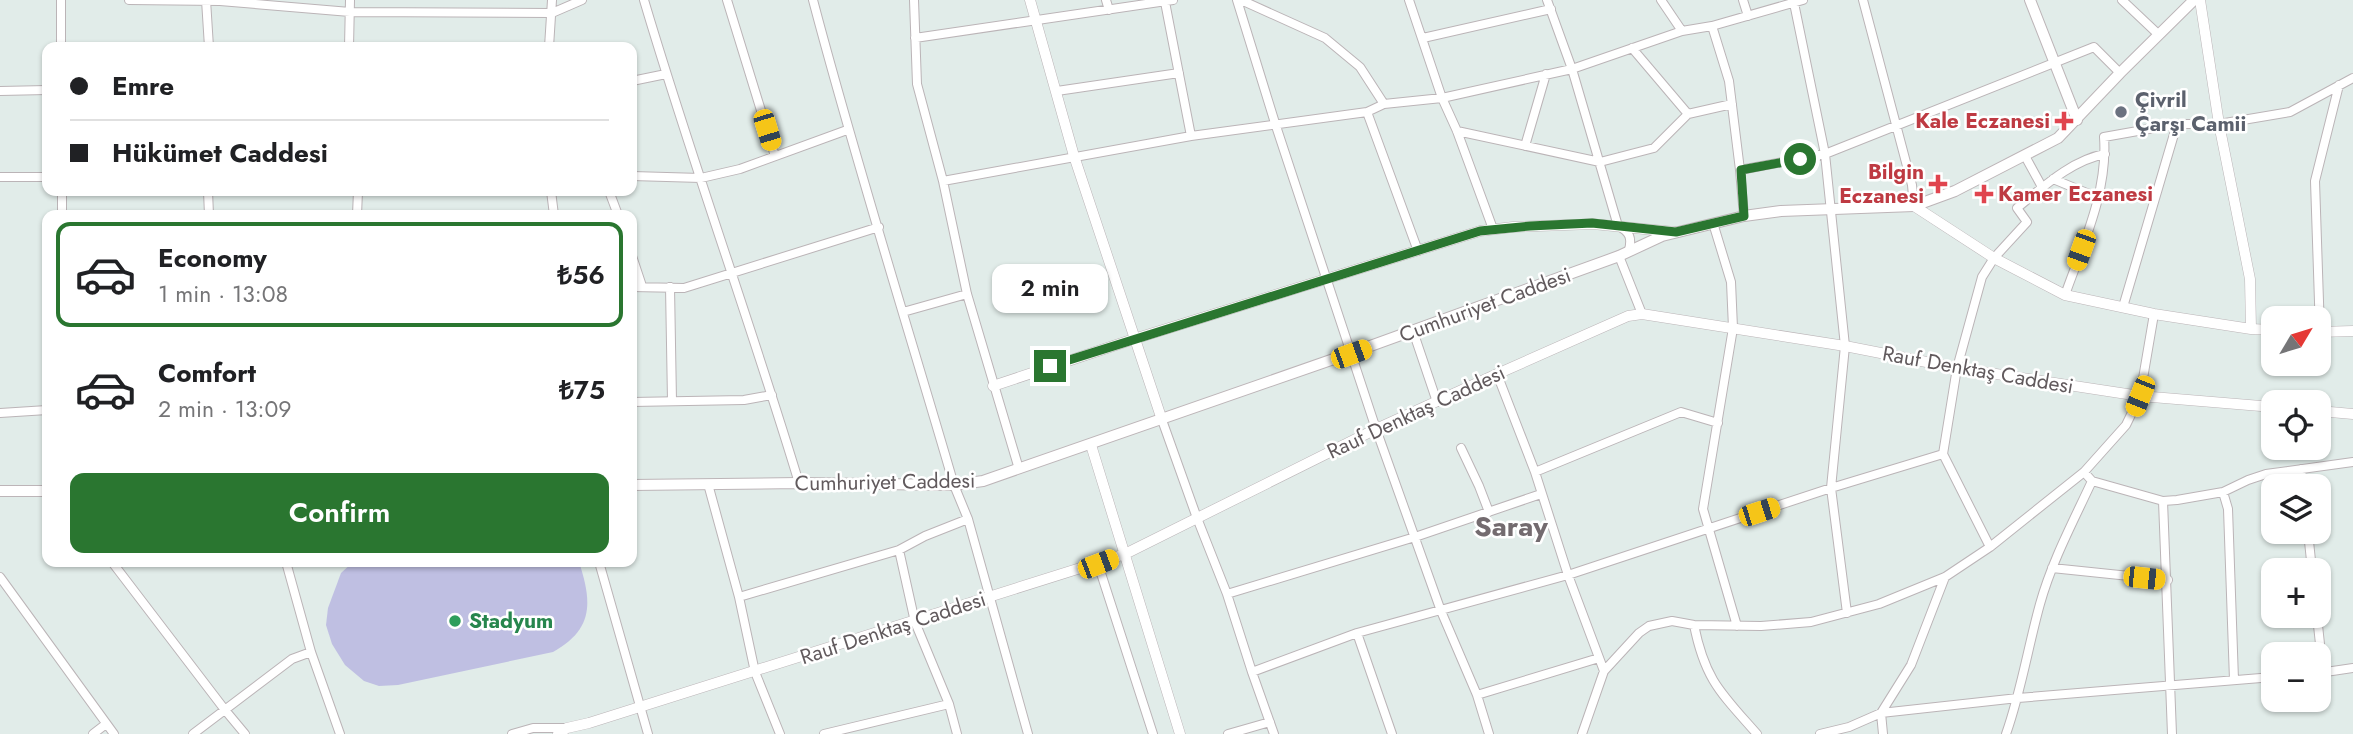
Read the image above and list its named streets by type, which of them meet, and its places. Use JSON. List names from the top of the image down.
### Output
{
  "streets": {
    "main road": ["Cumhuriyet Caddesi"],
    "street": ["Rauf Denktaş Caddesi"]
  },
  "districts": ["Saray"],
  "places": {
    "other": ["Çivril Çarşı Camii", "Stadyum"],
    "health": ["Kale Eczanesi", "Bilgin Eczanesi", "Kamer Eczanesi"]
  },
  "north": "top right",
  "page": {
    "banner": ["Emre", "Hükümet Caddesi"],
    "list": [
      {
        "name": "Economy",
        "note": "1 min · 13:08",
        "value": "₺56"
      },
      {
        "name": "Comfort",
        "note": "2 min · 13:09",
        "value": "₺75"
      }
    ],
    "bubble": "2 min",
    "map_buttons": ["+", "−"],
    "buttons": "Confirm"
  }
}
